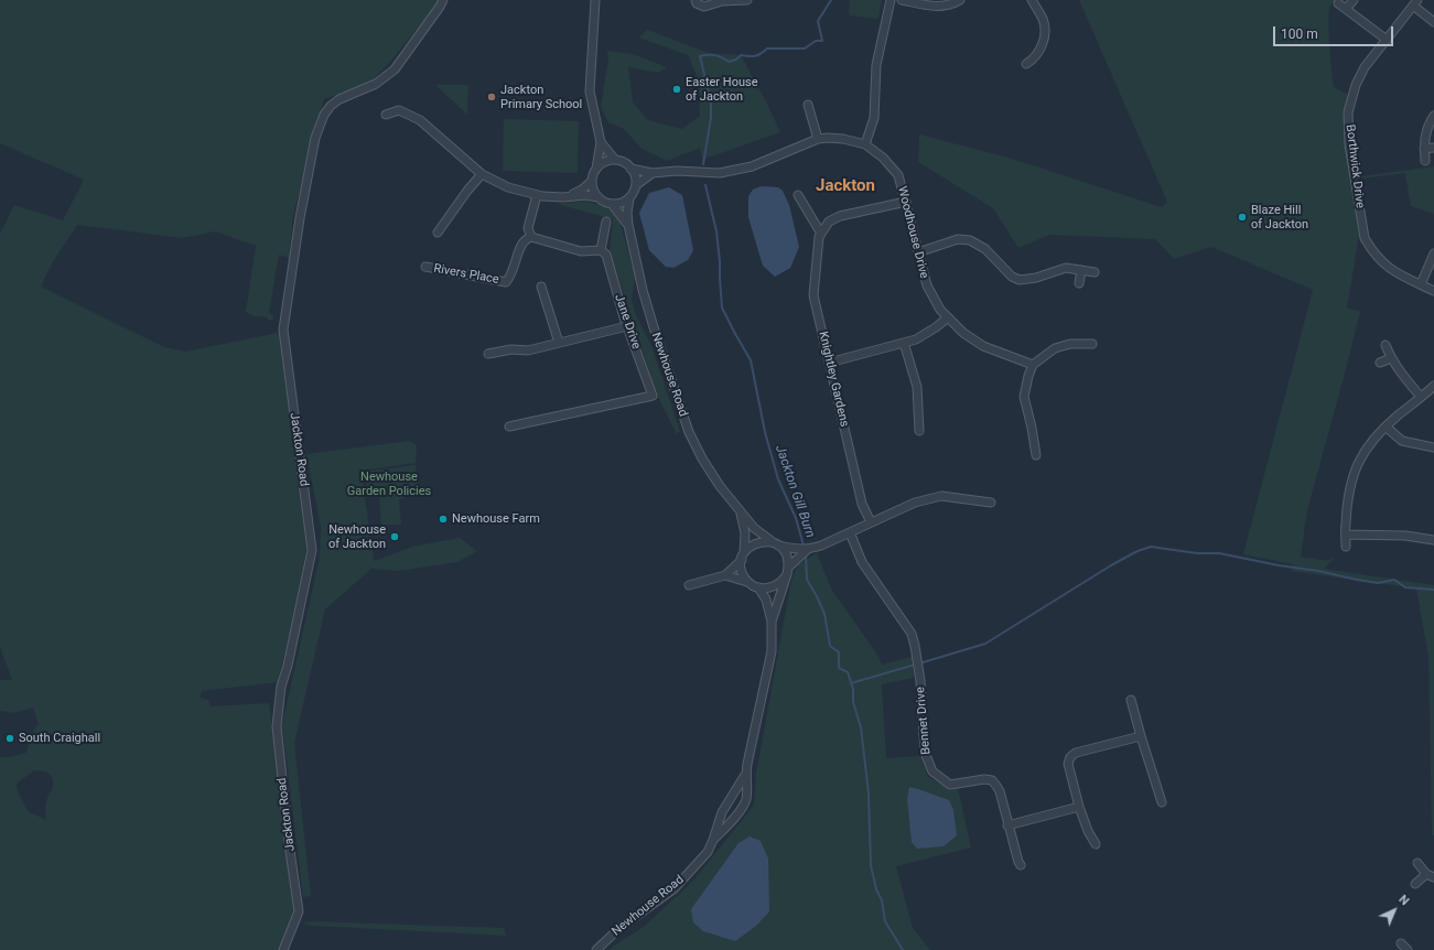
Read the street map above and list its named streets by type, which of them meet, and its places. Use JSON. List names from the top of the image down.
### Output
{
  "streets": {
    "street": [
      "Borthwick Drive",
      "Woodhouse Drive",
      "Rivers Place",
      "Jane Drive",
      "Newhouse Road",
      "Knightley Gardens",
      "Jackton Road",
      "Bennet Drive"
    ]
  },
  "crossings": [
    ["Woodhouse Drive", "Newhouse Road"]
  ],
  "districts": ["Jackton"],
  "water": ["Jackton Gill Burn"],
  "parks": ["Newhouse Garden Policies"],
  "places": [
    "Easter House of Jackton",
    "Jackton Primary School",
    "Blaze Hill of Jackton",
    "Newhouse Farm",
    "Newhouse of Jackton",
    "South Craighall"
  ],
  "scale_bar": "100 m",
  "north": "top right"
}
